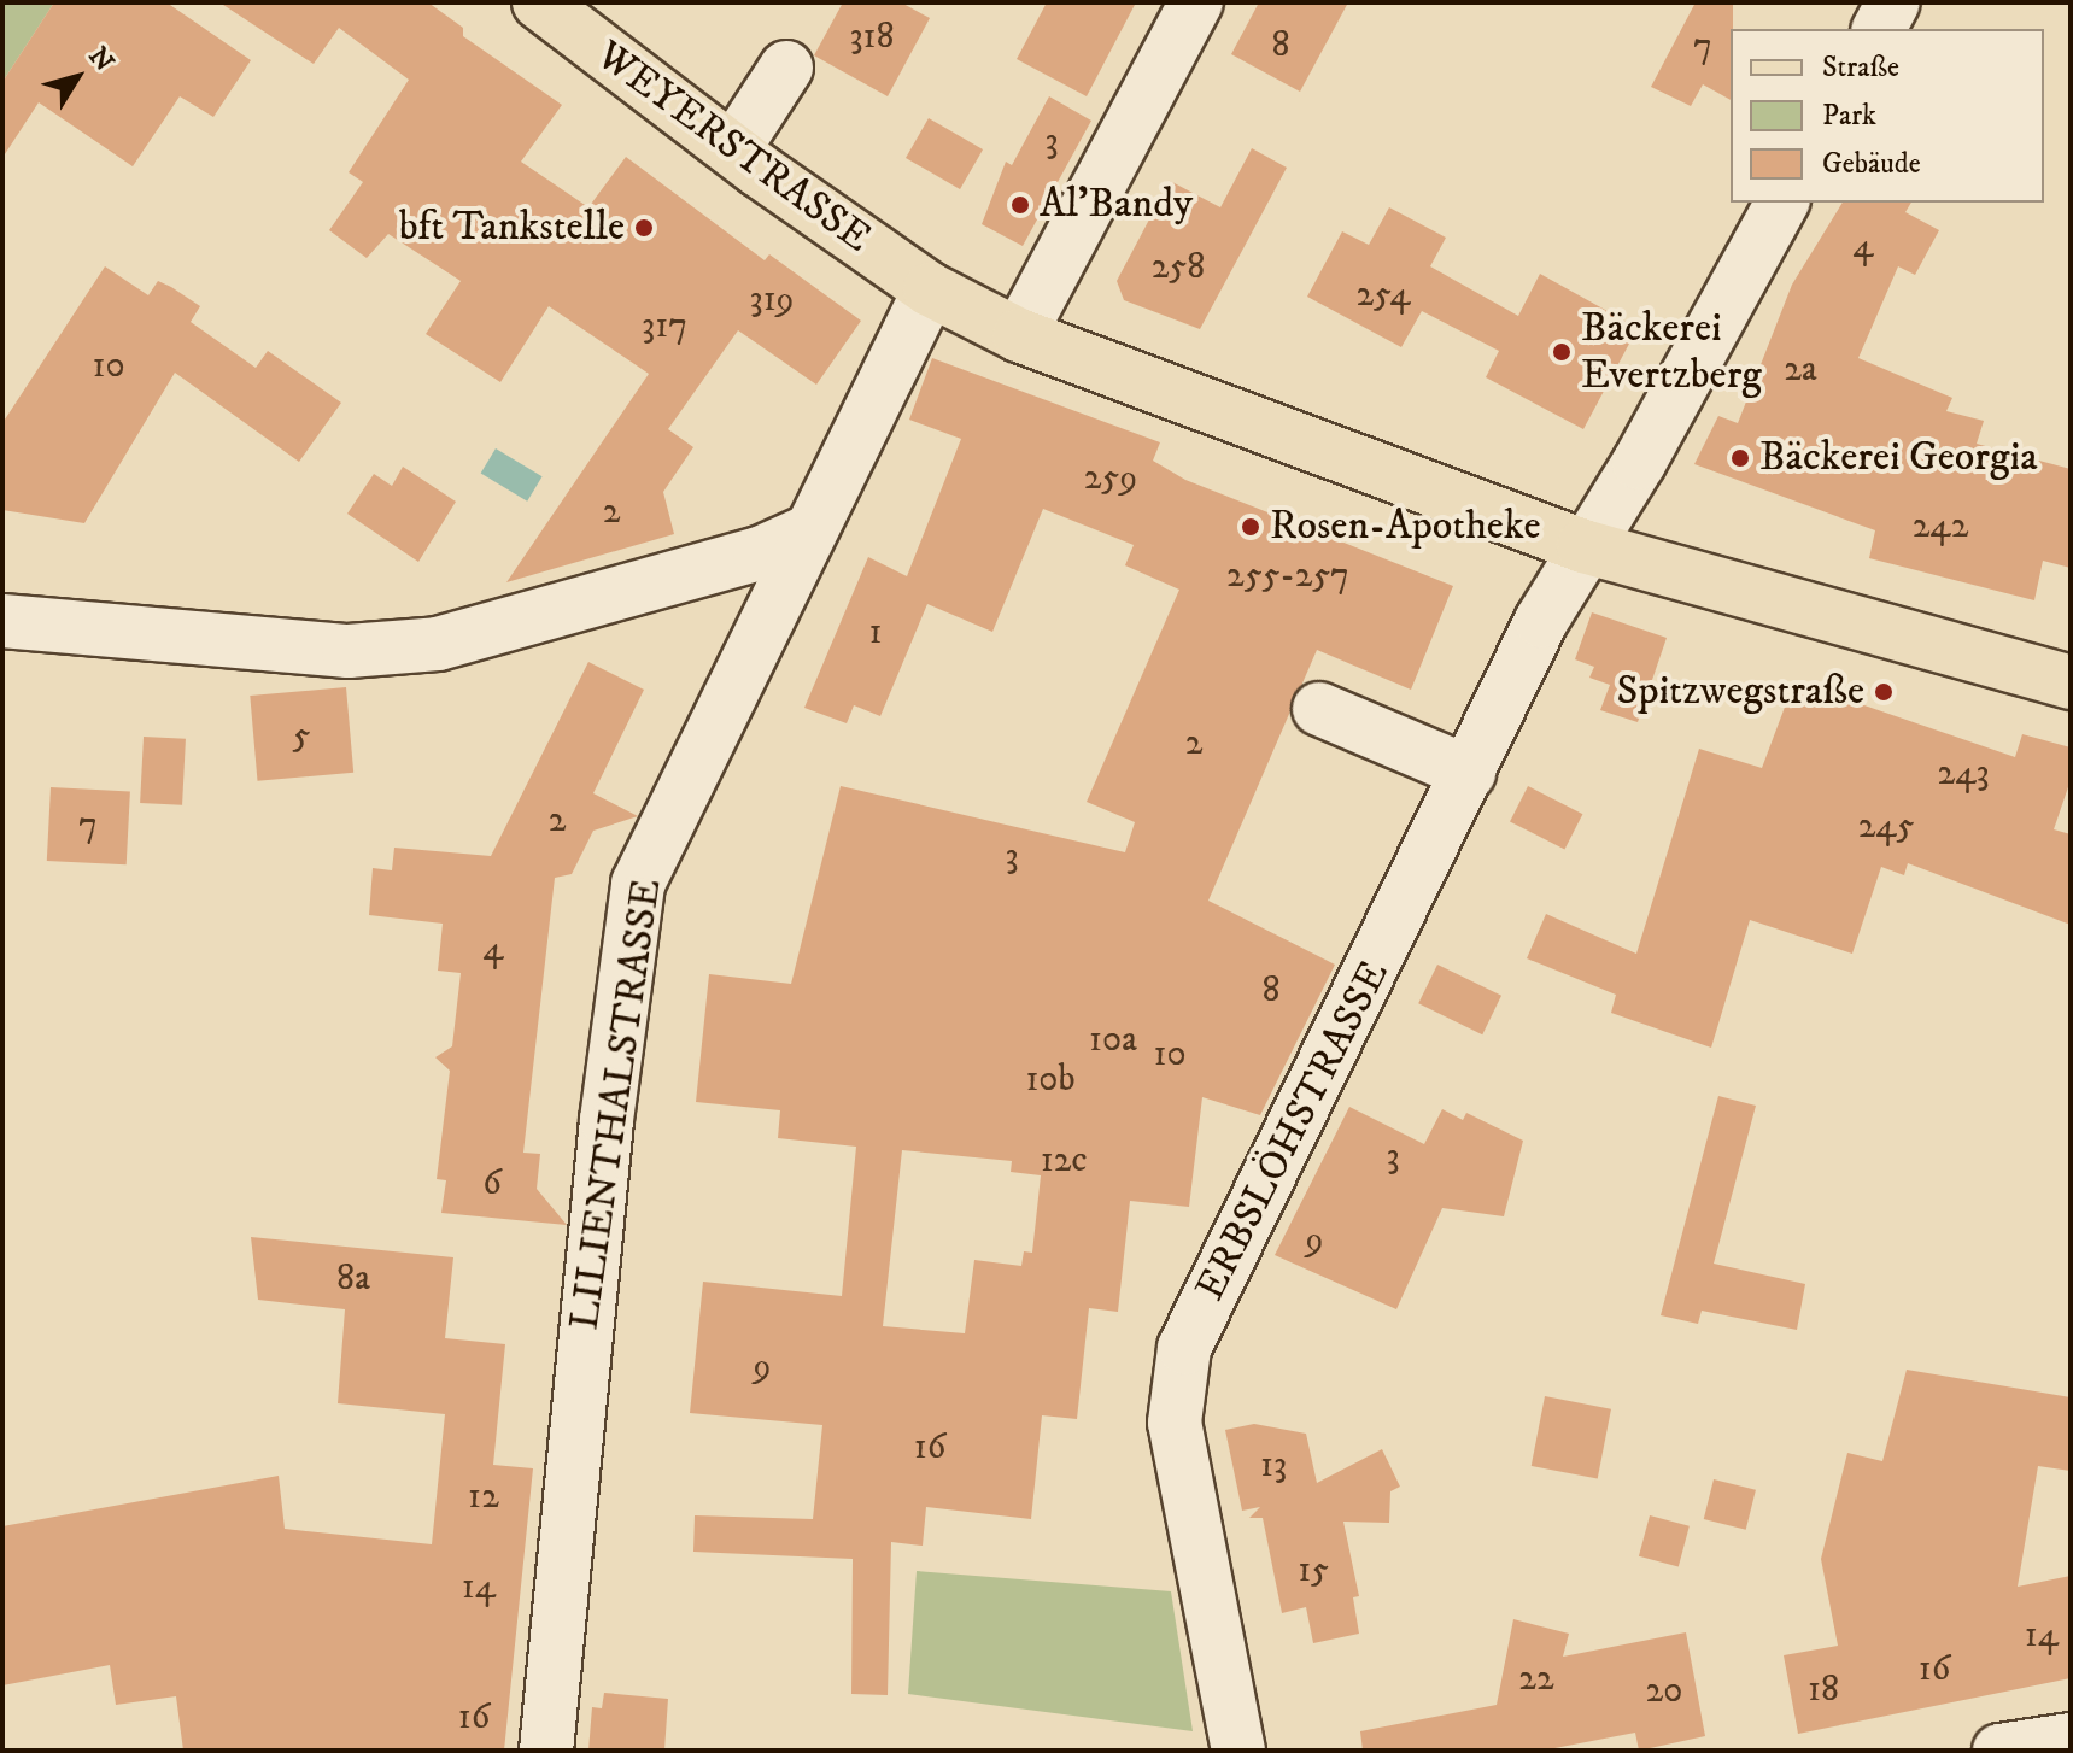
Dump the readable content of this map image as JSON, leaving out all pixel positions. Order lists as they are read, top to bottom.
{
  "streets": {
    "main road": ["WEYERSTRASSE"],
    "street": ["LILIENTHALSTRASSE", "ERBSLÖHSTRASSE"]
  },
  "crossings": [
    ["WEYERSTRASSE", "LILIENTHALSTRASSE"],
    ["WEYERSTRASSE", "ERBSLÖHSTRASSE"]
  ],
  "places": [
    "Al'Bandy",
    "bft Tankstelle",
    "Bäckerei Evertzberg",
    "Bäckerei Georgia",
    "Rosen-Apotheke",
    "Spitzwegstraße"
  ],
  "house_numbers": [
    "318",
    "8",
    "7",
    "3",
    "4",
    "258",
    "254",
    "319",
    "317",
    "10",
    "2a",
    "259",
    "2",
    "242",
    "255-257",
    "1",
    "5",
    "2",
    "243",
    "2",
    "7",
    "245",
    "3",
    "4",
    "8",
    "10a",
    "10",
    "10b",
    "3",
    "12c",
    "6",
    "9",
    "8a",
    "9",
    "16",
    "13",
    "12",
    "15",
    "14",
    "14",
    "16",
    "22",
    "18",
    "20",
    "16"
  ],
  "legend": ["Straße", "Park", "Gebäude"],
  "north": "top right"
}
